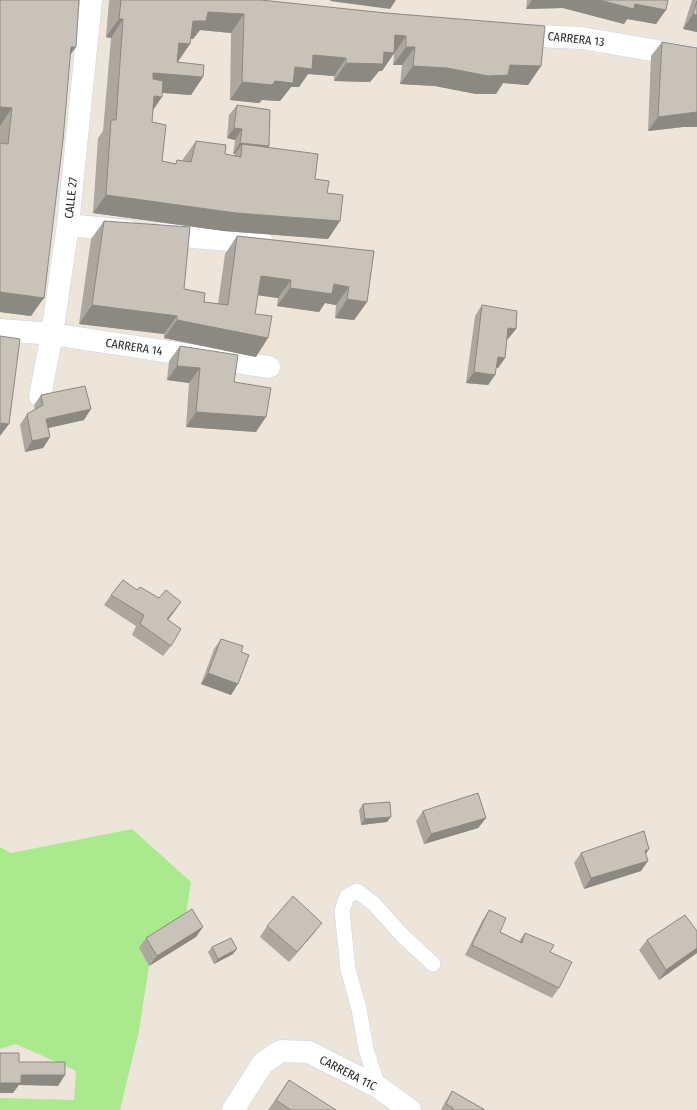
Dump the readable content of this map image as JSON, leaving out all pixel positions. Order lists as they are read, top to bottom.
{
  "streets": {
    "street": [
      "CARRERA 13",
      "CALLE 27",
      "CARRERA 14",
      "CARRERA 11C"
    ]
  },
  "crossings": [
    ["CALLE 27", "CARRERA 14"]
  ]
}
